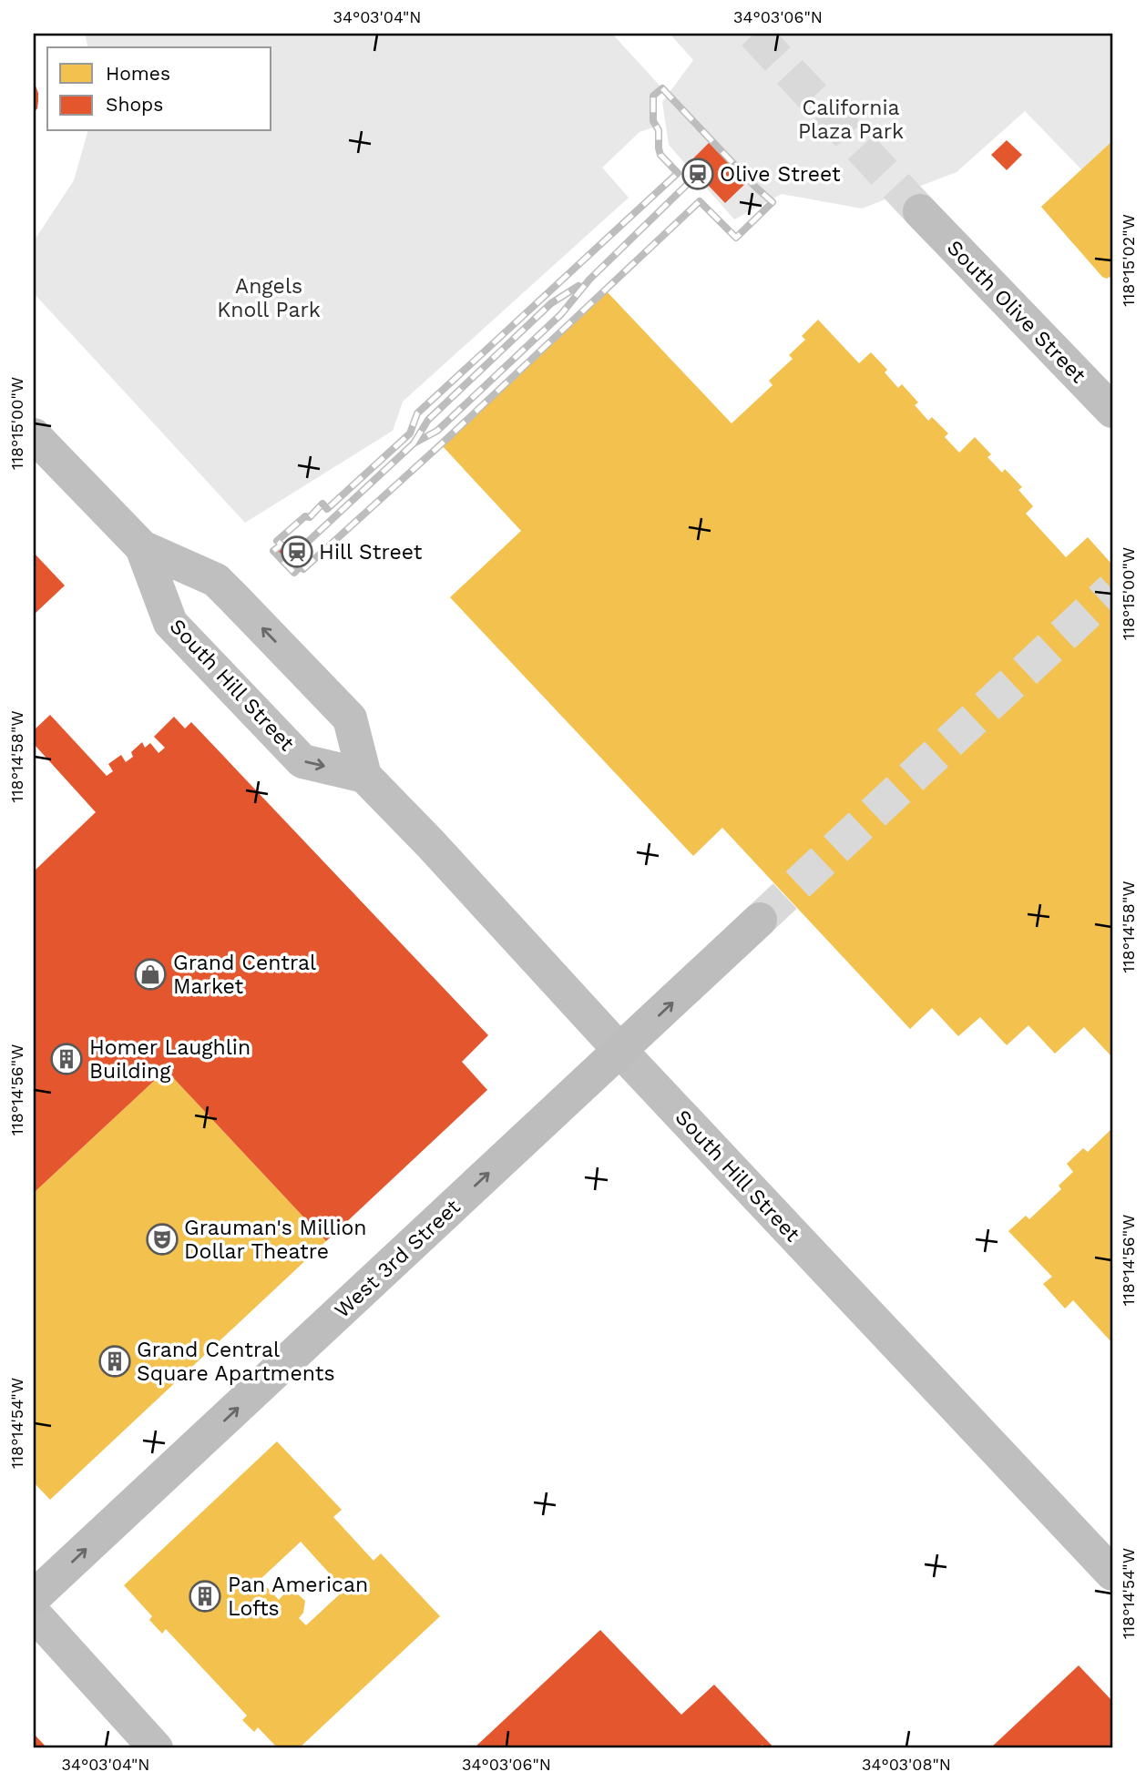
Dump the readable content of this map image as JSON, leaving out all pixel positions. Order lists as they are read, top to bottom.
{
  "streets": {
    "main road": ["South Olive Street", "South Hill Street", "West 3rd Street"]
  },
  "crossings": [
    ["South Hill Street", "West 3rd Street"]
  ],
  "one_way": ["West 3rd Street"],
  "parks": ["California Plaza Park", "Angels Knoll Park"],
  "places": {
    "station": ["Olive Street", "Hill Street"],
    "shop": ["Grand Central Market"],
    "building": ["Homer Laughlin Building", "Grand Central Square Apartments", "Pan American Lofts"],
    "theatre": ["Grauman's Million Dollar Theatre"]
  },
  "legend": ["Homes", "Shops"],
  "coordinates": [
    "34°03'04\"N",
    "34°03'06\"N",
    "118°15'02\"W",
    "118°15'00\"W",
    "118°14'58\"W",
    "118°14'56\"W",
    "118°14'54\"W",
    "34°03'08\"N"
  ]
}
